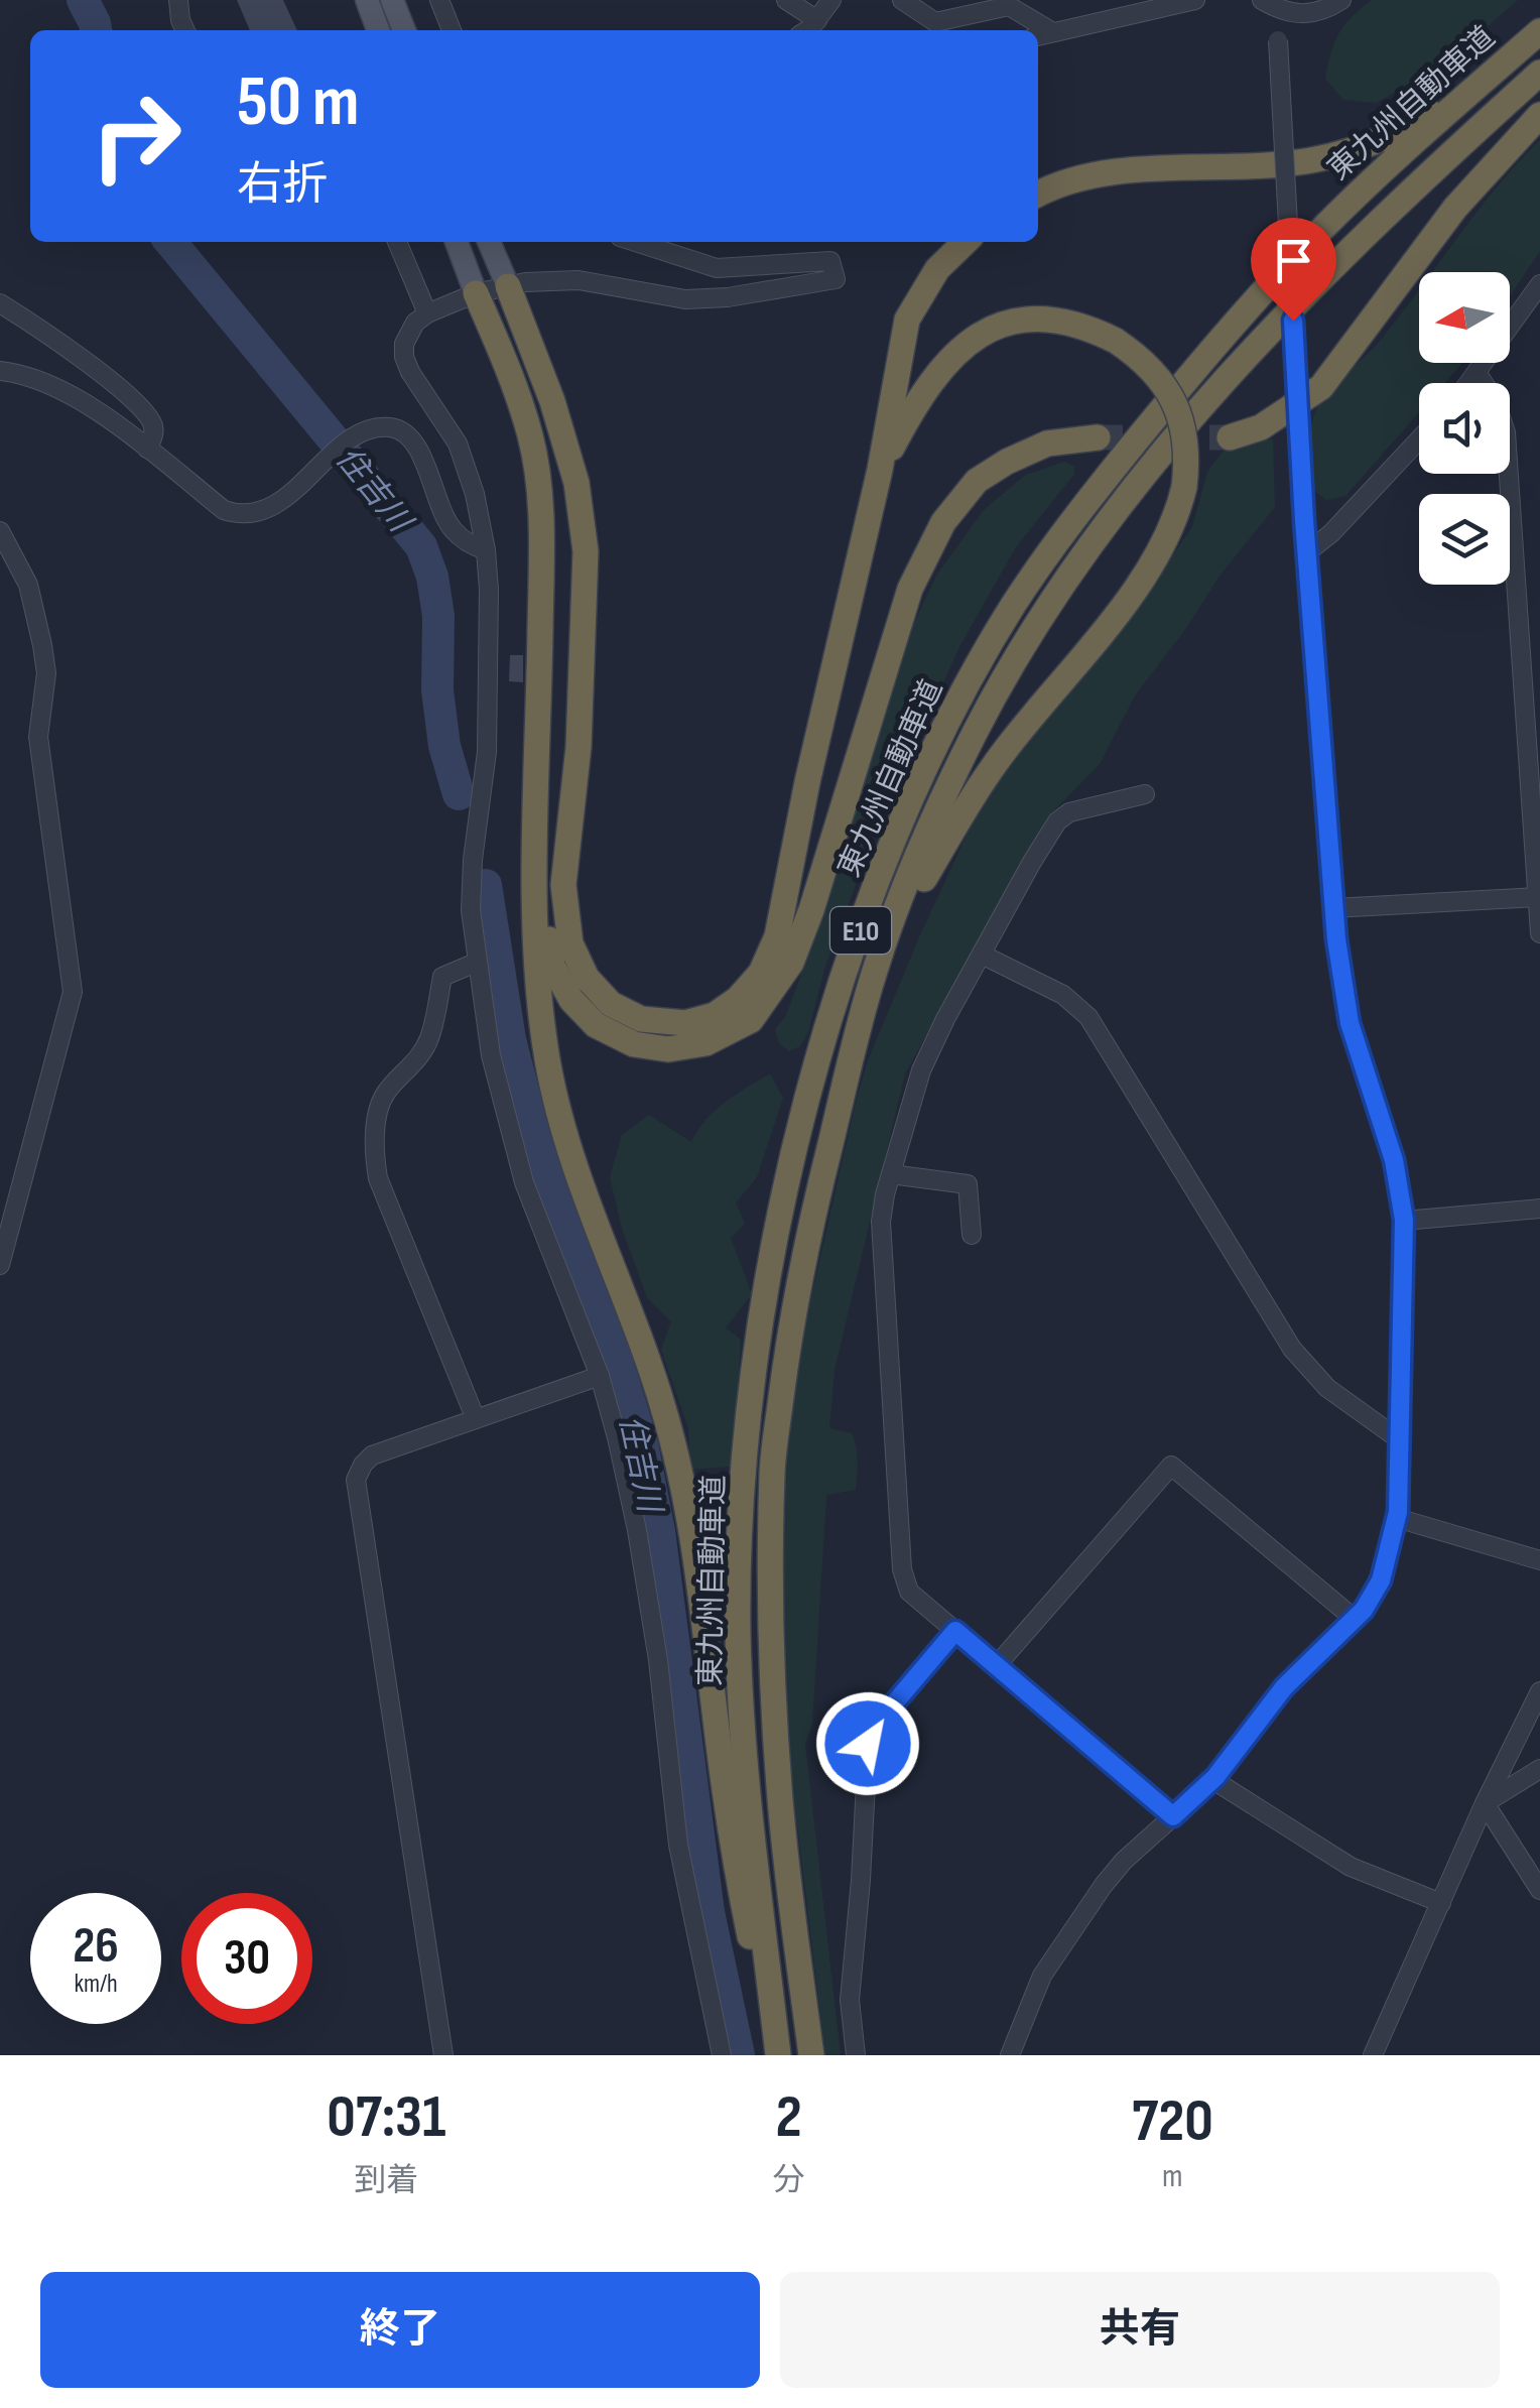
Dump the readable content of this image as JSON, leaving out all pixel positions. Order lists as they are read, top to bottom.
{
  "streets": {
    "highway": ["東九州自動車道", "E10"]
  },
  "water": ["住吉川"],
  "north": "left",
  "page": {
    "turn": ["50 m", "右折"],
    "speed": "26 km/h",
    "limit": "30",
    "eta": [
      "07:31",
      "到着",
      "2",
      "分",
      "720",
      "m"
    ],
    "buttons": ["終了", "共有"]
  }
}
